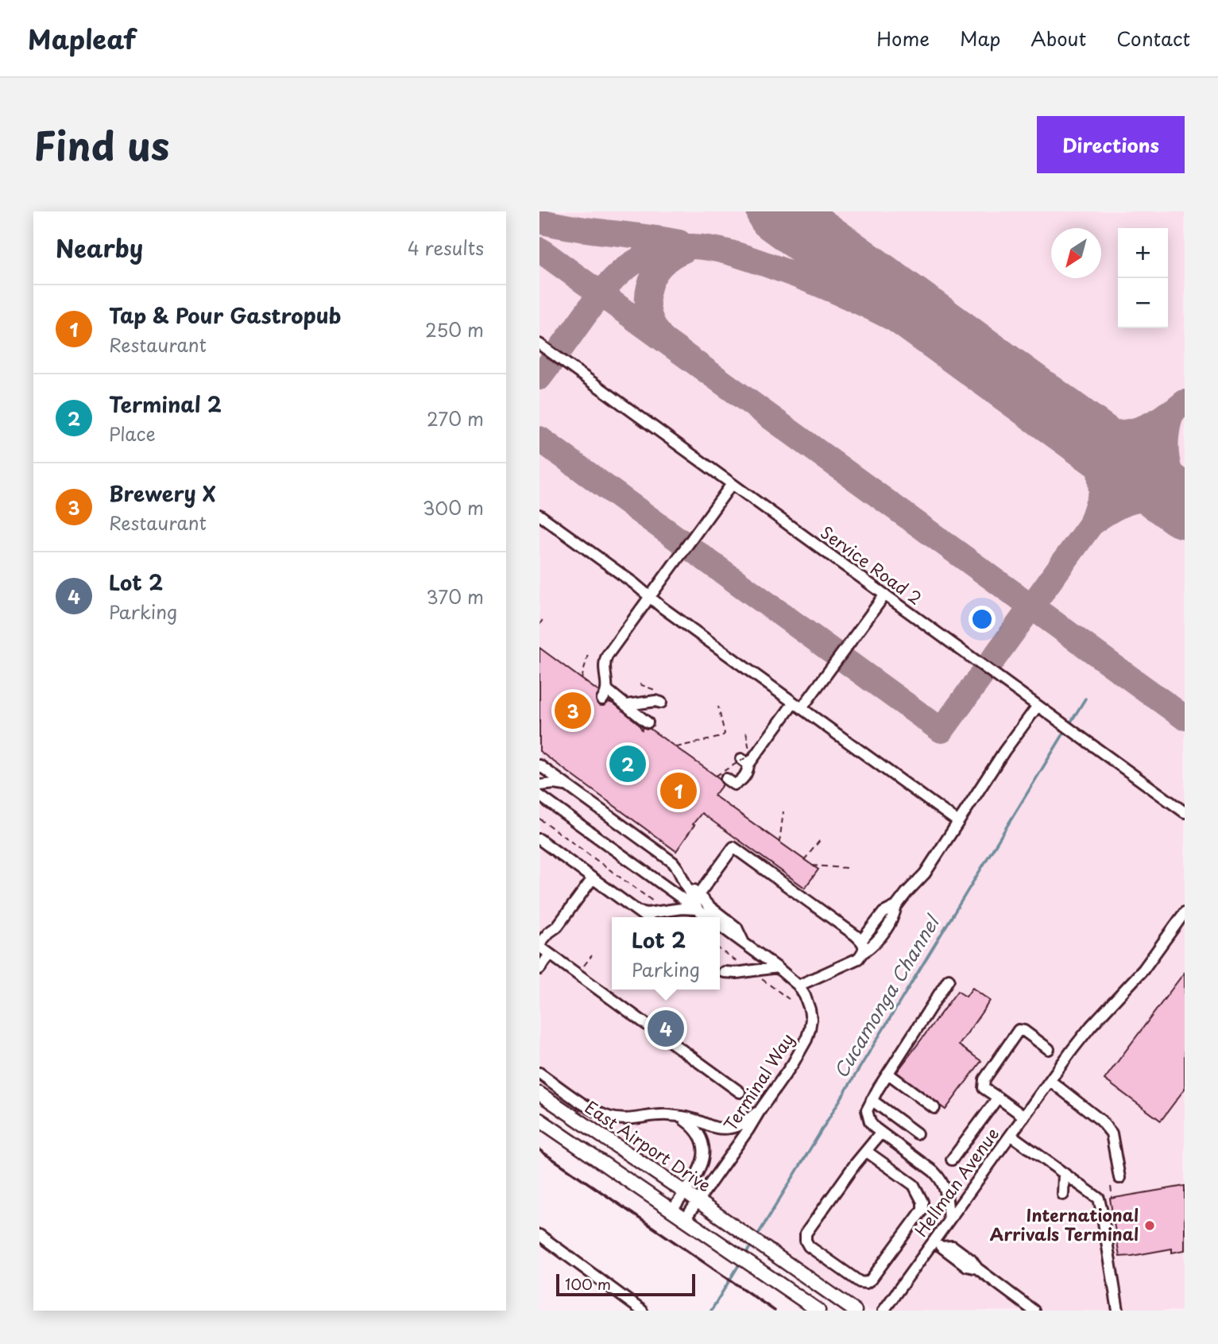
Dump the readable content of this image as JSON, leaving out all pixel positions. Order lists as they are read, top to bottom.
{
  "streets": {
    "main road": ["East Airport Drive"],
    "street": ["Service Road 2", "Terminal Way", "Hellman Avenue"]
  },
  "crossings": [
    ["Terminal Way", "East Airport Drive"]
  ],
  "water": ["Cucamonga Channel"],
  "places": ["International Arrivals Terminal"],
  "scale_bar": "100 m",
  "north": "bottom left",
  "page": {
    "header": "Mapleaf",
    "nav": [
      "Home",
      "Map",
      "About",
      "Contact"
    ],
    "title": "Find us",
    "buttons": "Directions",
    "heading": ["Nearby", "4 results"],
    "map_buttons": ["+", "−"],
    "list": [
      {
        "mark": "1",
        "name": "Tap & Pour Gastropub",
        "note": "Restaurant",
        "value": "250 m"
      },
      {
        "mark": "2",
        "name": "Terminal 2",
        "note": "Place",
        "value": "270 m"
      },
      {
        "mark": "3",
        "name": "Brewery X",
        "note": "Restaurant",
        "value": "300 m"
      },
      {
        "mark": "4",
        "name": "Lot 2",
        "note": "Parking",
        "value": "370 m"
      }
    ],
    "pins": [
      "3",
      "2",
      "1",
      "4"
    ],
    "popup": ["Lot 2", "Parking"],
    "scale": "100 m"
  }
}
